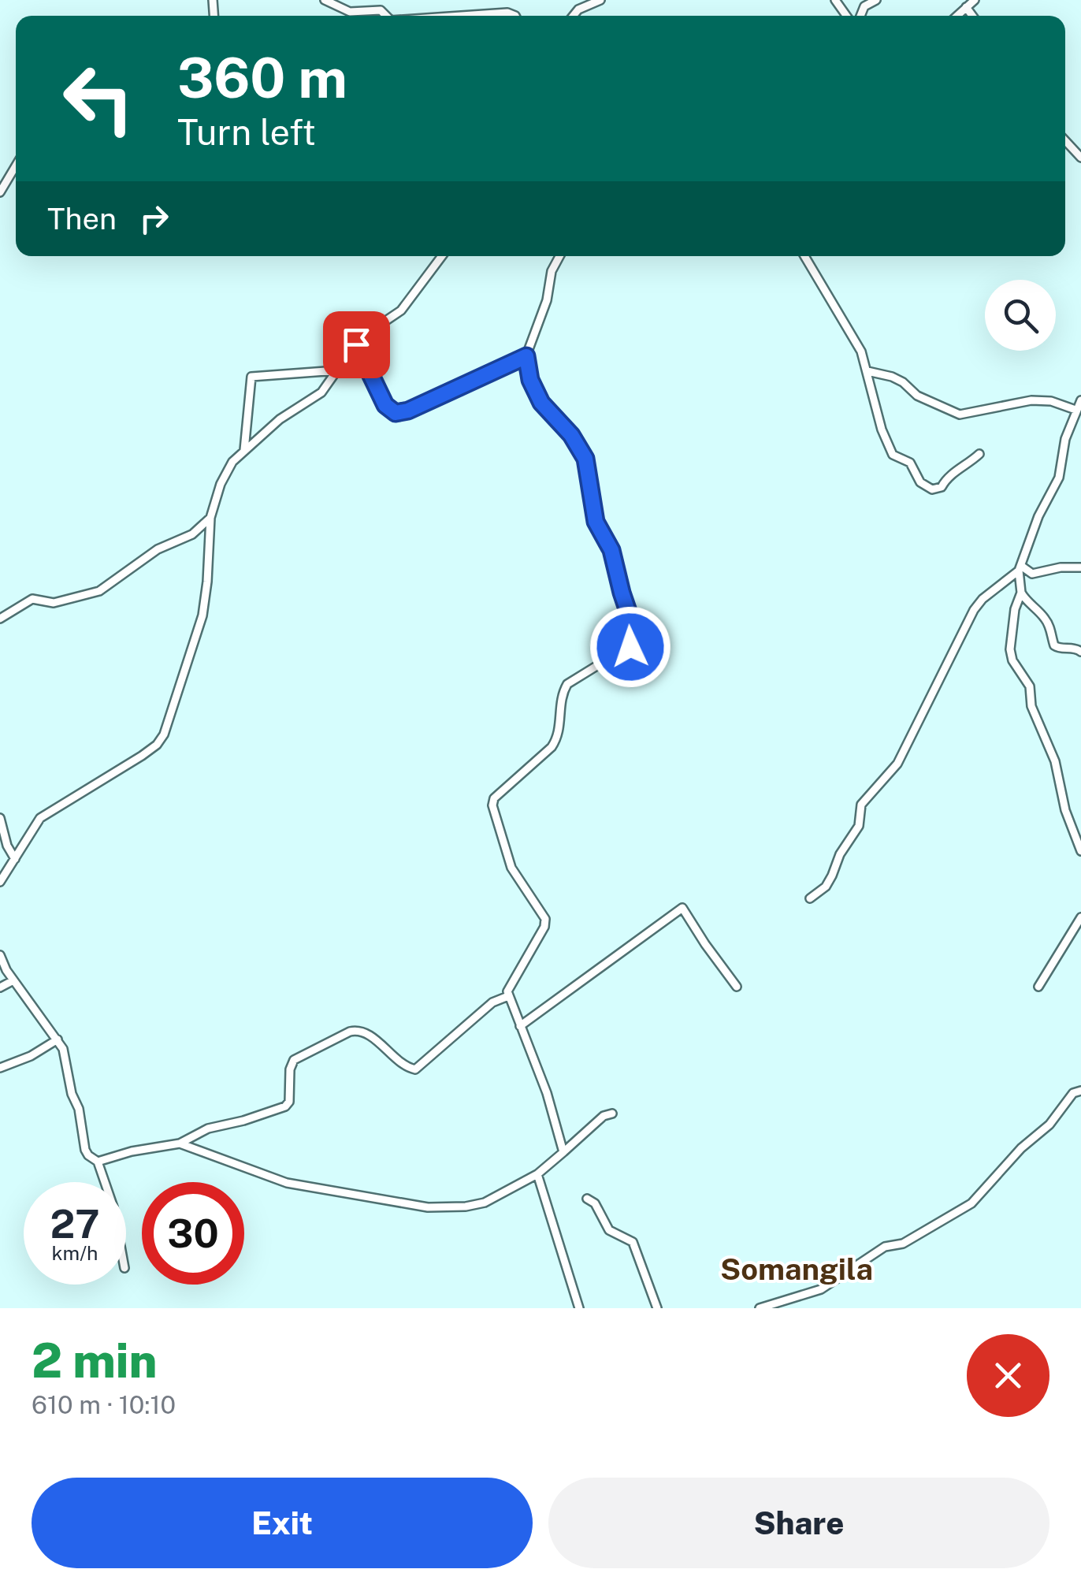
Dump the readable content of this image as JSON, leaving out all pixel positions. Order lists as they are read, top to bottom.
{
  "districts": ["Somangila"],
  "page": {
    "turn": ["360 m", "Turn left"],
    "then": "Then",
    "speed": "27 km/h",
    "limit": "30",
    "heading": ["2 min", "610 m · 10:10"],
    "buttons": ["Exit", "Share"]
  }
}
